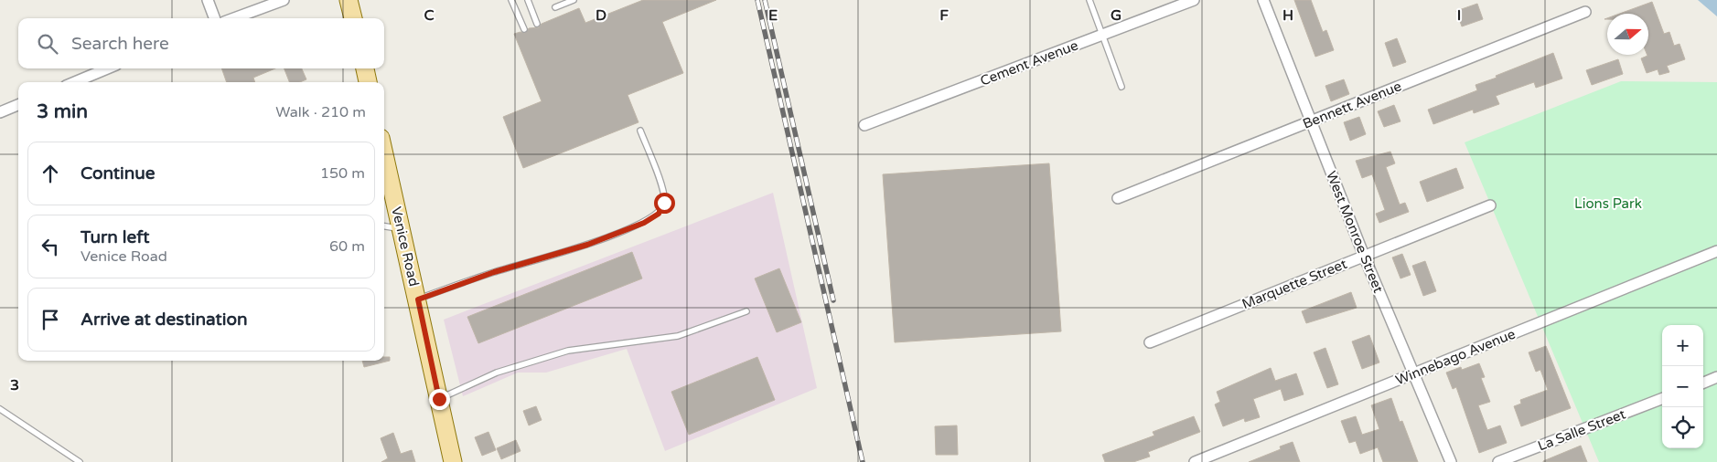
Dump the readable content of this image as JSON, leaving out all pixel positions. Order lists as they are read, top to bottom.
{
  "streets": {
    "main road": ["Venice Road"],
    "street": [
      "Cement Avenue",
      "Bennett Avenue",
      "West Monroe Street",
      "Marquette Street",
      "Winnebago Avenue",
      "La Salle Street"
    ]
  },
  "crossings": [
    ["Bennett Avenue", "West Monroe Street"],
    ["West Monroe Street", "Marquette Street"],
    ["West Monroe Street", "Winnebago Avenue"]
  ],
  "parks": ["Lions Park"],
  "north": "right",
  "page": {
    "search": "Search here",
    "heading": ["3 min", "Walk · 210 m"],
    "list": [
      ["Continue", "150 m"],
      ["Turn left", "Venice Road", "60 m"],
      "Arrive at destination"
    ],
    "map_buttons": ["+", "−"]
  },
  "grid": {
    "columns": [
      "C",
      "D",
      "E",
      "F",
      "G",
      "H",
      "I"
    ],
    "rows": ["3"]
  }
}
